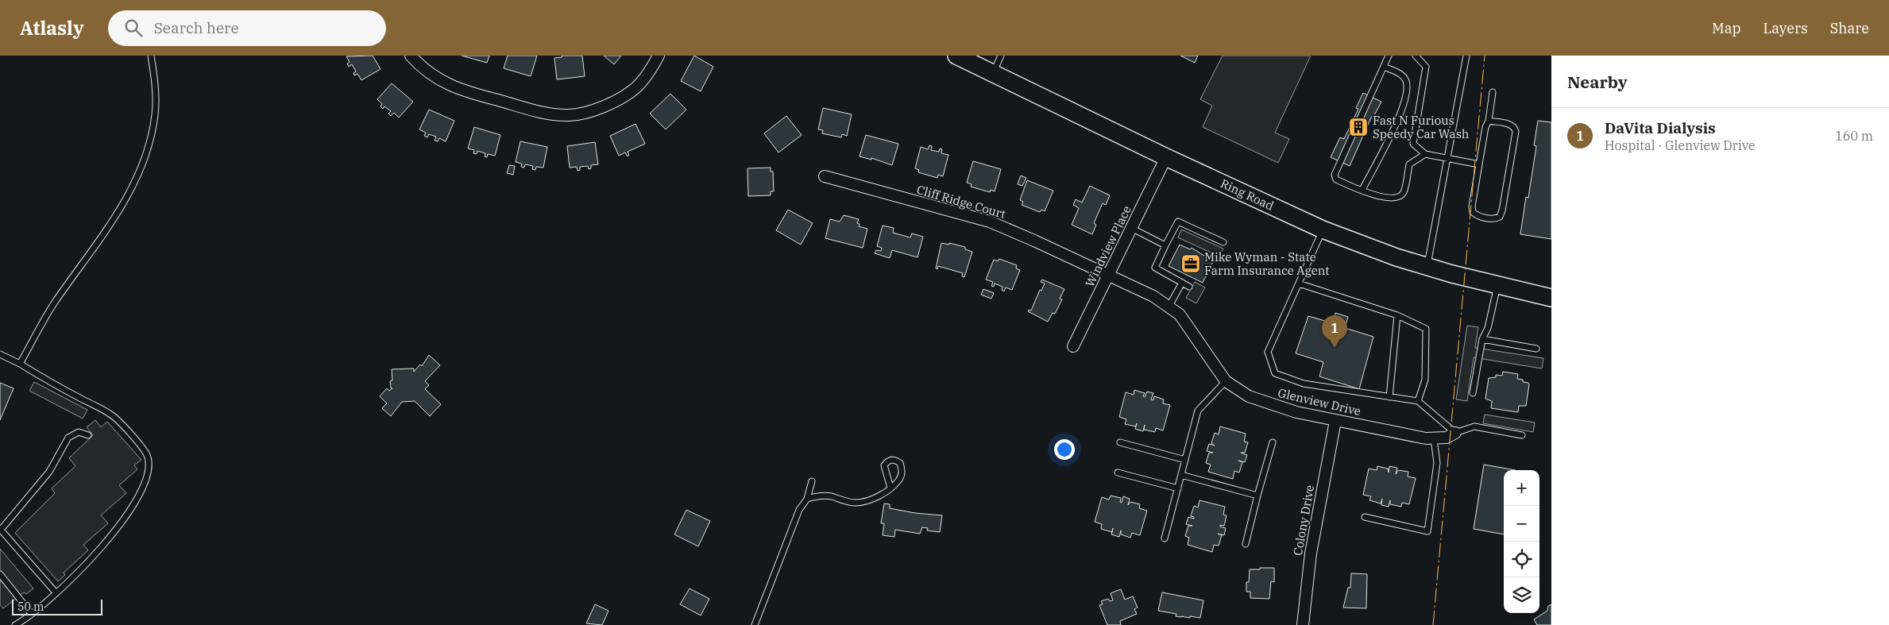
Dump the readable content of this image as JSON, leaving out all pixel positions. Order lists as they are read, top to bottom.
{
  "streets": {
    "main road": ["Ring Road"],
    "street": [
      "Cliff Ridge Court",
      "Windview Place",
      "Glenview Drive",
      "Colony Drive"
    ]
  },
  "crossings": [
    ["Ring Road", "Windview Place"],
    ["Cliff Ridge Court", "Windview Place"],
    ["Cliff Ridge Court", "Glenview Drive"],
    ["Windview Place", "Glenview Drive"],
    ["Glenview Drive", "Colony Drive"]
  ],
  "places": {
    "building": ["Fast N Furious Speedy Car Wash"],
    "office": ["Mike Wyman - State Farm Insurance Agent"]
  },
  "scale_bar": "50 m",
  "page": {
    "header": "Atlasly",
    "search": "Search here",
    "nav": ["Map", "Layers", "Share"],
    "heading": "Nearby",
    "list": [
      {
        "mark": "1",
        "name": "DaVita Dialysis",
        "note": "Hospital · Glenview Drive",
        "value": "160 m"
      }
    ],
    "pins": "1",
    "map_buttons": ["+", "−"],
    "scale": "50 m"
  }
}
